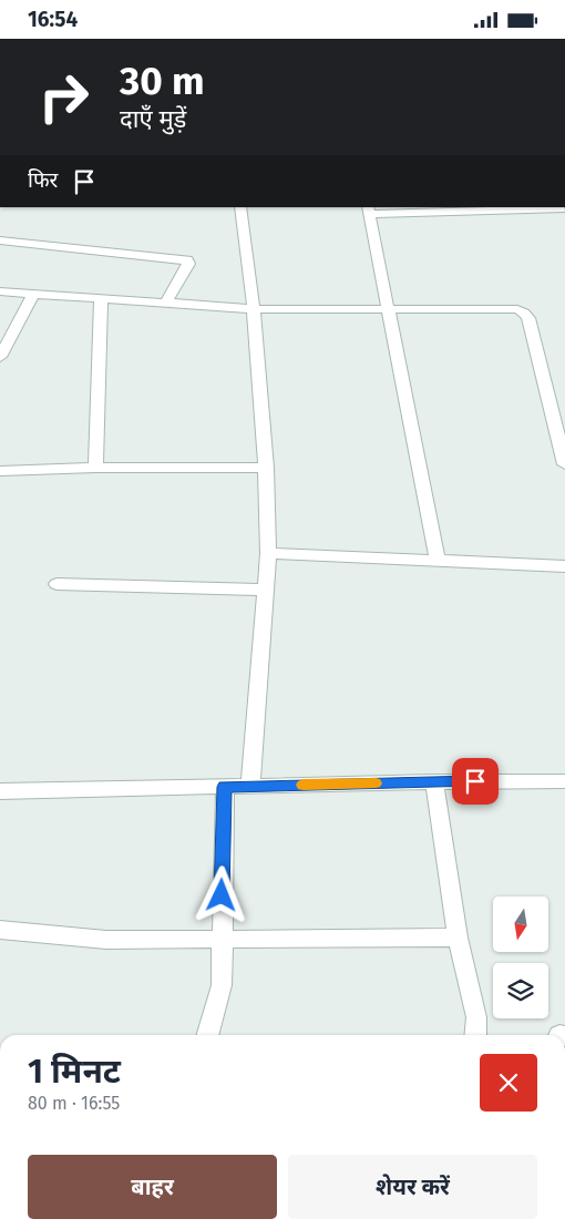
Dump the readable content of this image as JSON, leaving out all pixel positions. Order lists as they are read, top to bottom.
{
  "north": "bottom",
  "page": {
    "status": "16:54",
    "turn": ["30 m", "दाएँ मुड़ें"],
    "then": "फिर",
    "heading": ["1 मिनट", "80 m · 16:55"],
    "buttons": ["बाहर", "शेयर करें"]
  }
}
